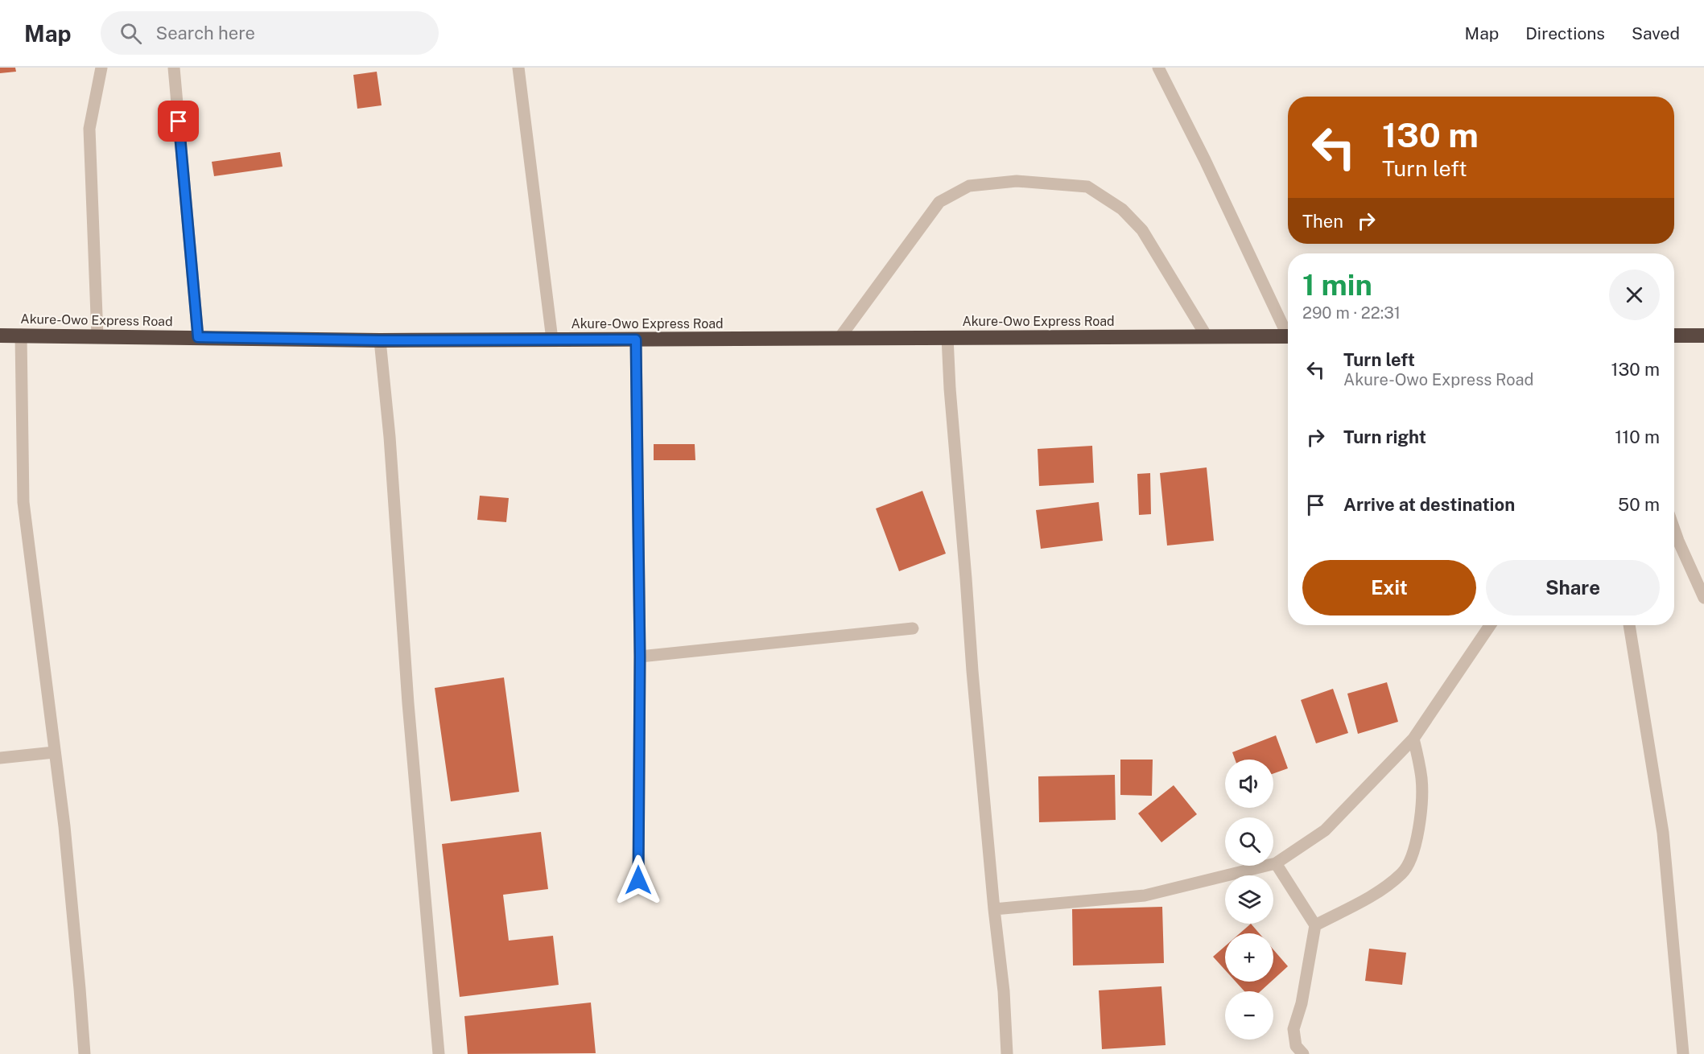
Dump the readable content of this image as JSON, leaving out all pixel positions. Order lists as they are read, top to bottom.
{
  "streets": {
    "highway": ["Akure-Owo Express Road"]
  },
  "page": {
    "header": "Map",
    "search": "Search here",
    "nav": ["Map", "Directions", "Saved"],
    "turn": ["130 m", "Turn left"],
    "then": "Then",
    "heading": ["1 min", "290 m · 22:31"],
    "list": [
      {
        "name": "Turn left",
        "note": "Akure-Owo Express Road",
        "value": "130 m"
      },
      {
        "name": "Turn right",
        "value": "110 m"
      },
      {
        "name": "Arrive at destination",
        "value": "50 m"
      }
    ],
    "buttons": ["Exit", "Share"],
    "map_buttons": ["+", "−"]
  }
}
